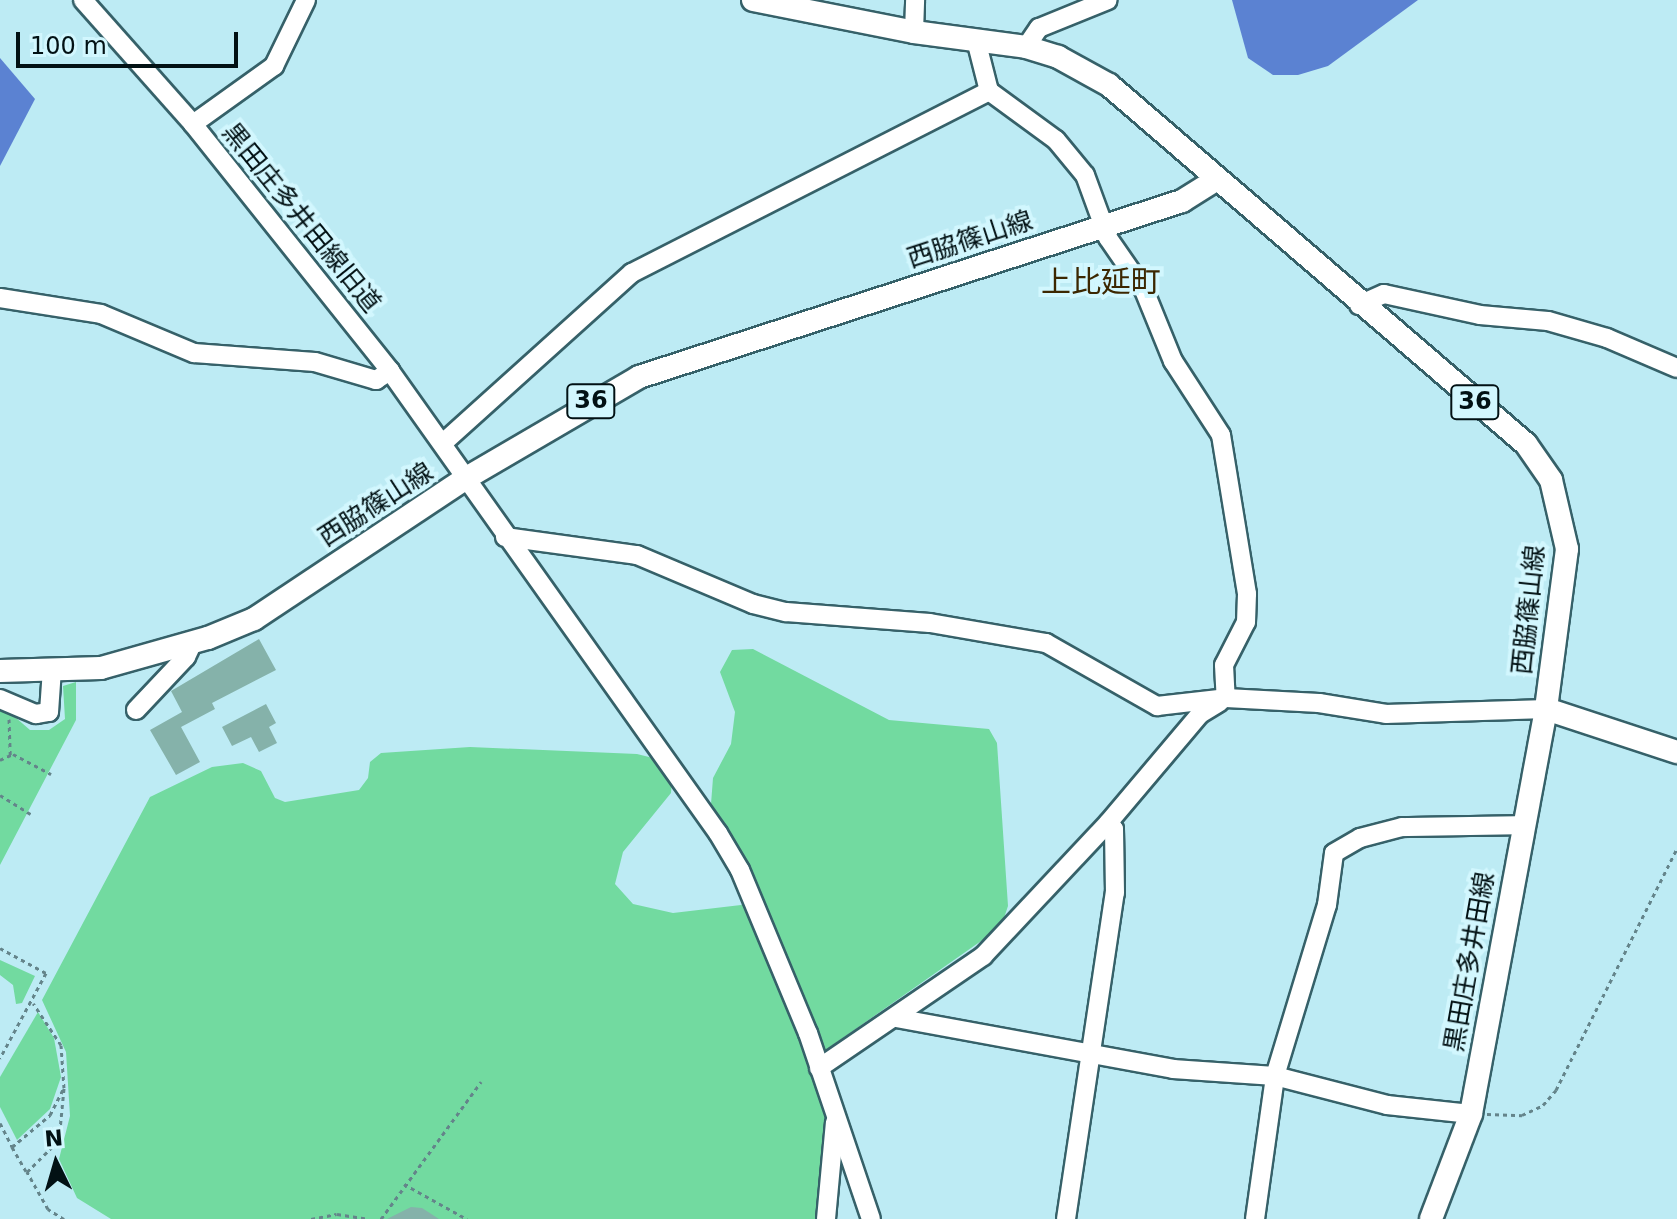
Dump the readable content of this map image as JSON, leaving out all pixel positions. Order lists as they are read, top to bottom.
{
  "streets": {
    "main road": ["西脇篠山線", "36", "黒田庄多井田線"],
    "street": ["黒田庄多井田線旧道"]
  },
  "crossings": [
    ["黒田庄多井田線旧道", "西脇篠山線"],
    ["西脇篠山線", "黒田庄多井田線"]
  ],
  "districts": ["上比延町"],
  "scale_bar": "100 m",
  "north": "top"
}
